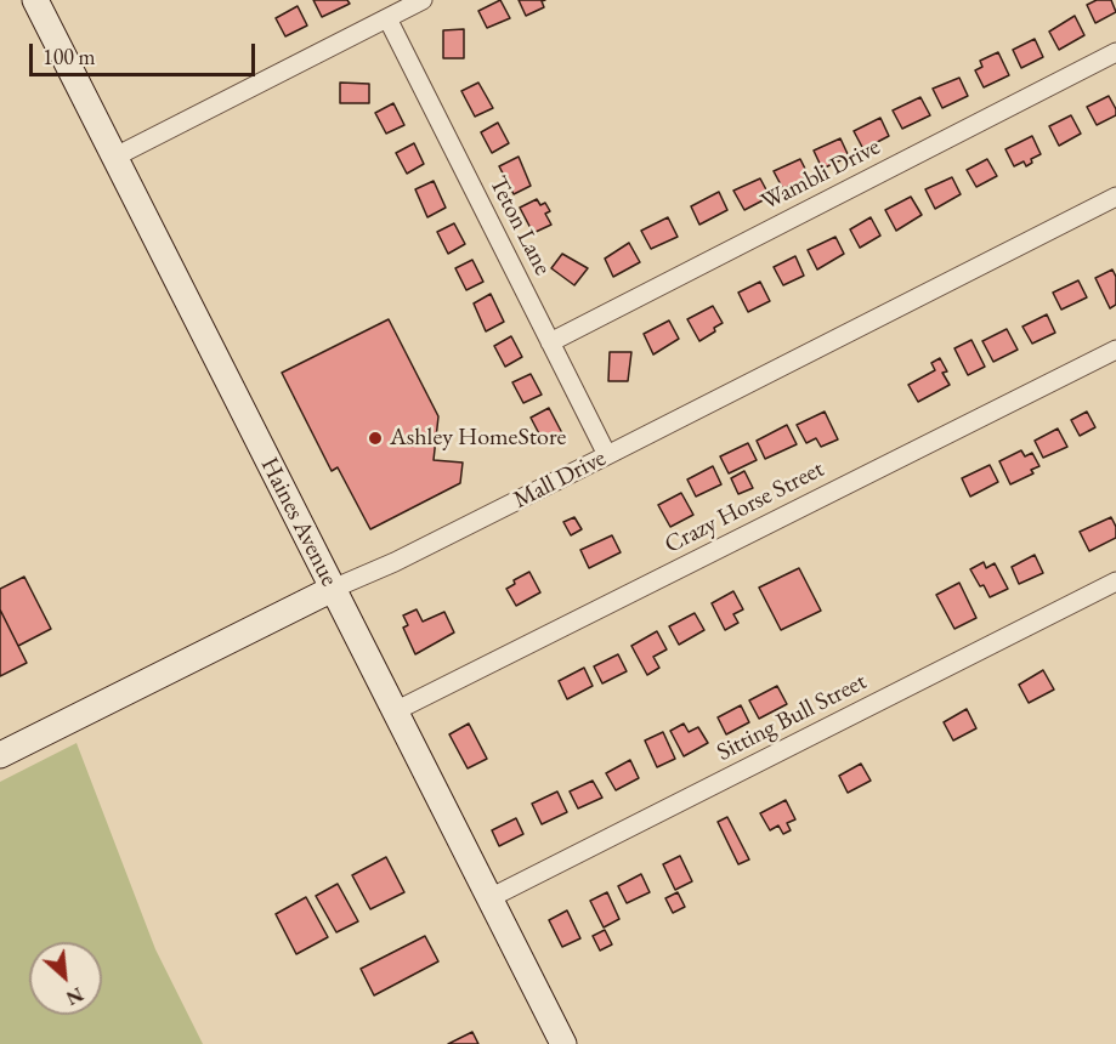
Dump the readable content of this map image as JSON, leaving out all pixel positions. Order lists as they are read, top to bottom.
{
  "streets": {
    "main road": ["Mall Drive", "Haines Avenue"],
    "street": [
      "Wambli Drive",
      "Teton Lane",
      "Crazy Horse Street",
      "Sitting Bull Street"
    ]
  },
  "crossings": [
    ["Wambli Drive", "Teton Lane"],
    ["Teton Lane", "Mall Drive"],
    ["Mall Drive", "Haines Avenue"],
    ["Crazy Horse Street", "Haines Avenue"],
    ["Haines Avenue", "Sitting Bull Street"]
  ],
  "places": ["Ashley HomeStore"],
  "scale_bar": "100 m",
  "north": "bottom right"
}
